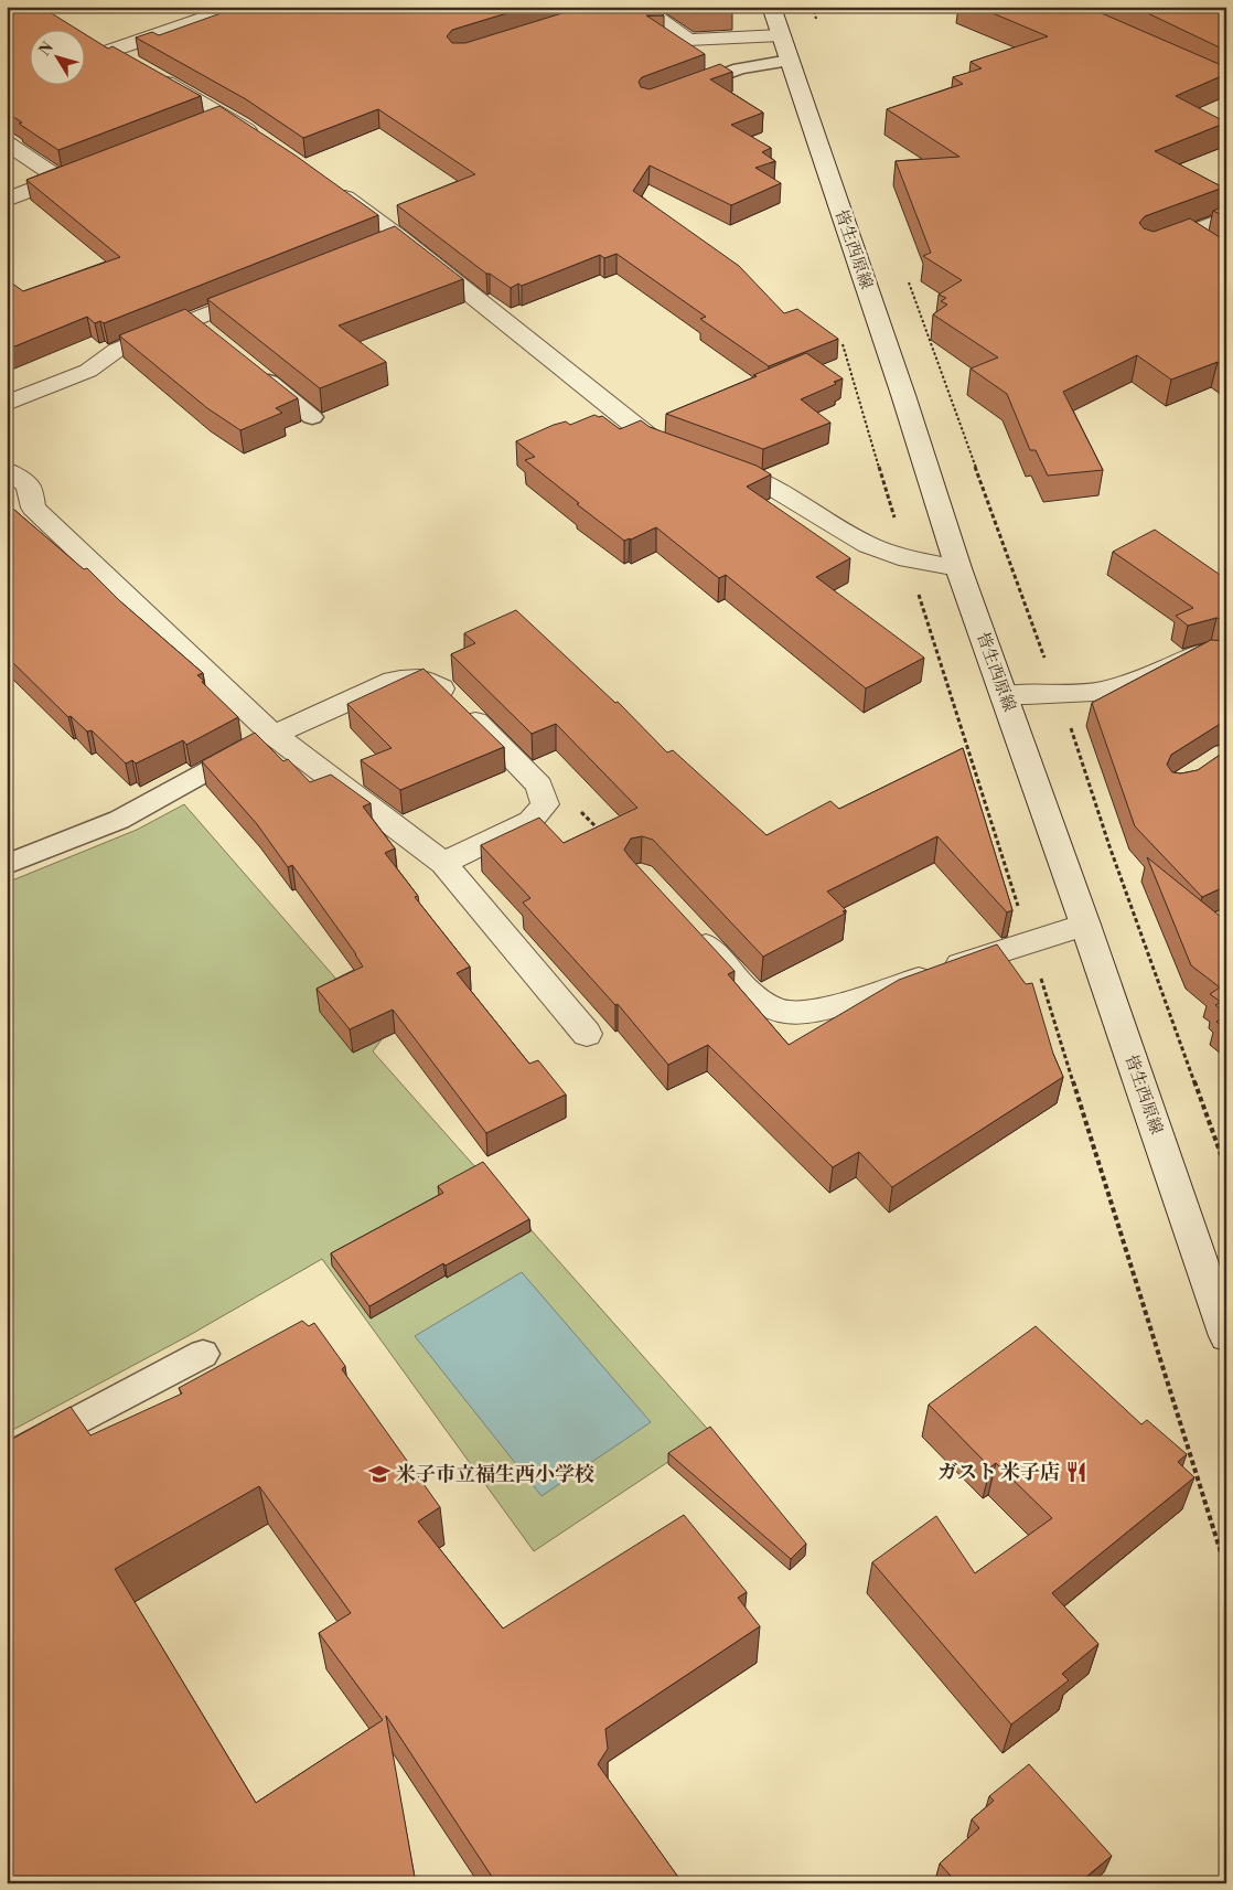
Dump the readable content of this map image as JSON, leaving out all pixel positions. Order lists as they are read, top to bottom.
{
  "streets": {
    "street": ["皆生西原線"]
  },
  "places": {
    "restaurant": ["ガスト 米子店"],
    "school or university": ["米子市立福生西小学校"]
  },
  "north": "top left"
}
